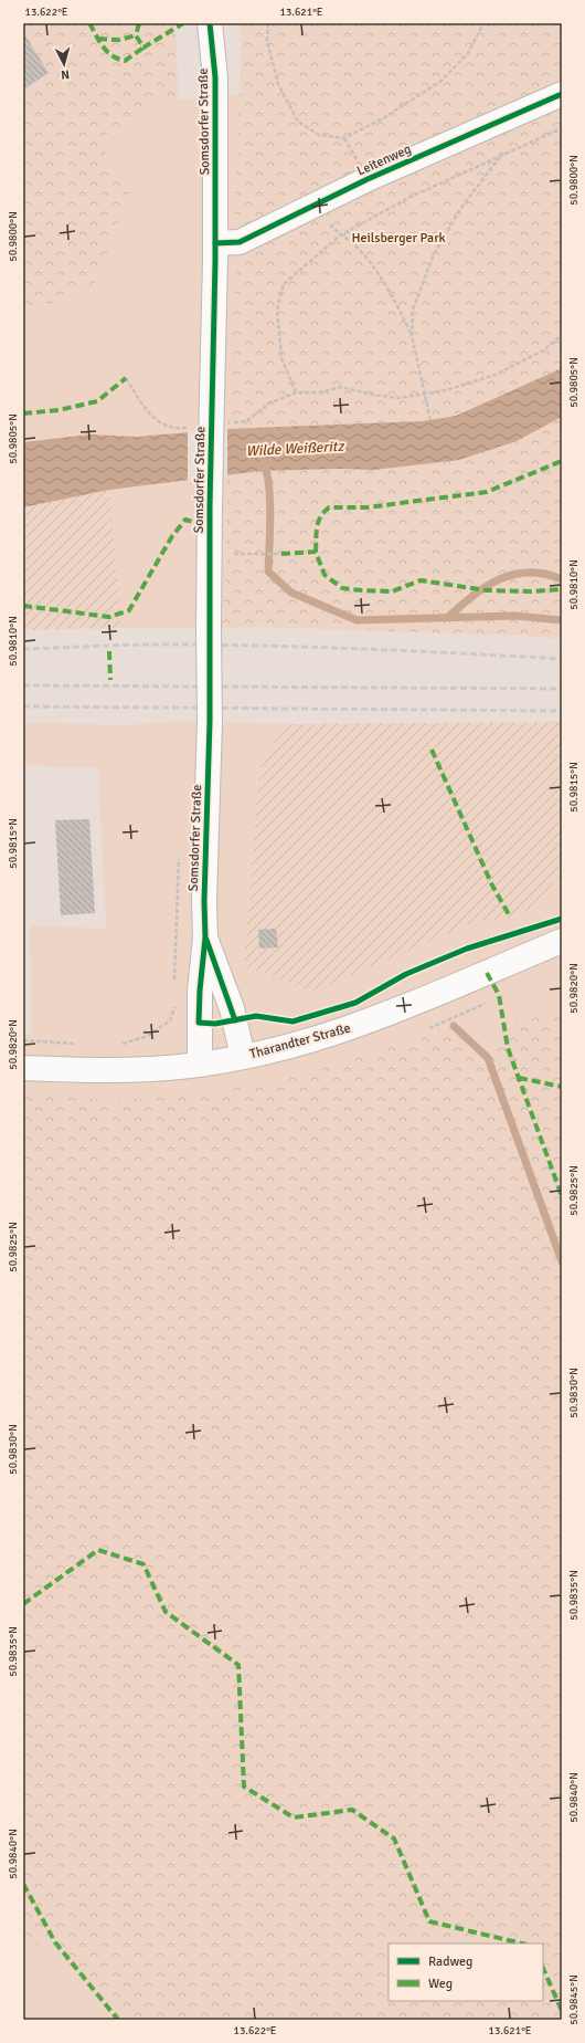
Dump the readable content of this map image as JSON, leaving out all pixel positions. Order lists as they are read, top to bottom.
{
  "streets": {
    "street": ["Somsdorfer Straße", "Leitenweg", "Tharandter Straße"]
  },
  "crossings": [
    ["Somsdorfer Straße", "Leitenweg"],
    ["Somsdorfer Straße", "Tharandter Straße"]
  ],
  "water": ["Wilde Weißeritz"],
  "parks": ["Heilsberger Park"],
  "legend": ["Radweg", "Weg"],
  "north": "bottom",
  "coordinates": [
    "13.622°E",
    "13.621°E",
    "50.9800°N",
    "50.9805°N",
    "50.9810°N",
    "50.9815°N",
    "50.9820°N",
    "50.9825°N",
    "50.9830°N",
    "50.9835°N",
    "50.9840°N",
    "50.9845°N"
  ]
}
